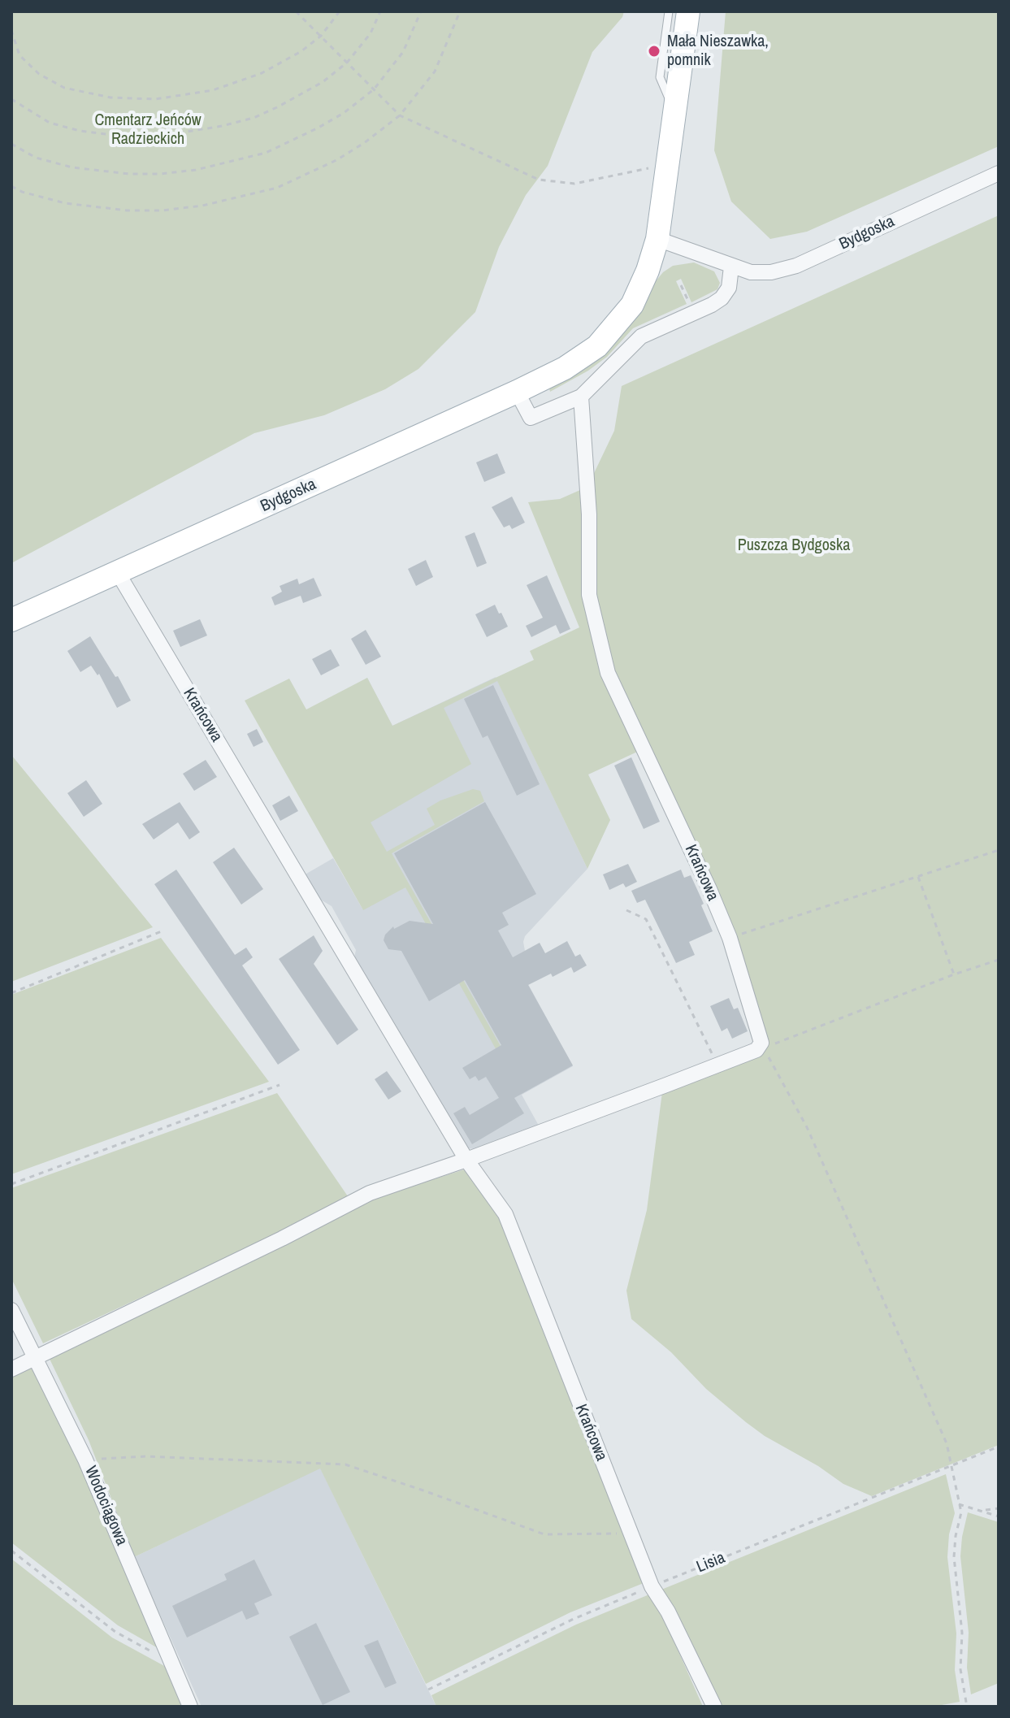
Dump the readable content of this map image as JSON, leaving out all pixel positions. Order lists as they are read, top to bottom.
{
  "streets": {
    "main road": ["Bydgoska"],
    "street": ["Krańcowa", "Wodociągowa"],
    "path": ["Lisia"]
  },
  "crossings": [
    ["Bydgoska", "Krańcowa"],
    ["Krańcowa", "Lisia"]
  ],
  "parks": ["Cmentarz Jeńców Radzieckich", "Puszcza Bydgoska"],
  "places": ["Mała Nieszawka, pomnik"]
}
